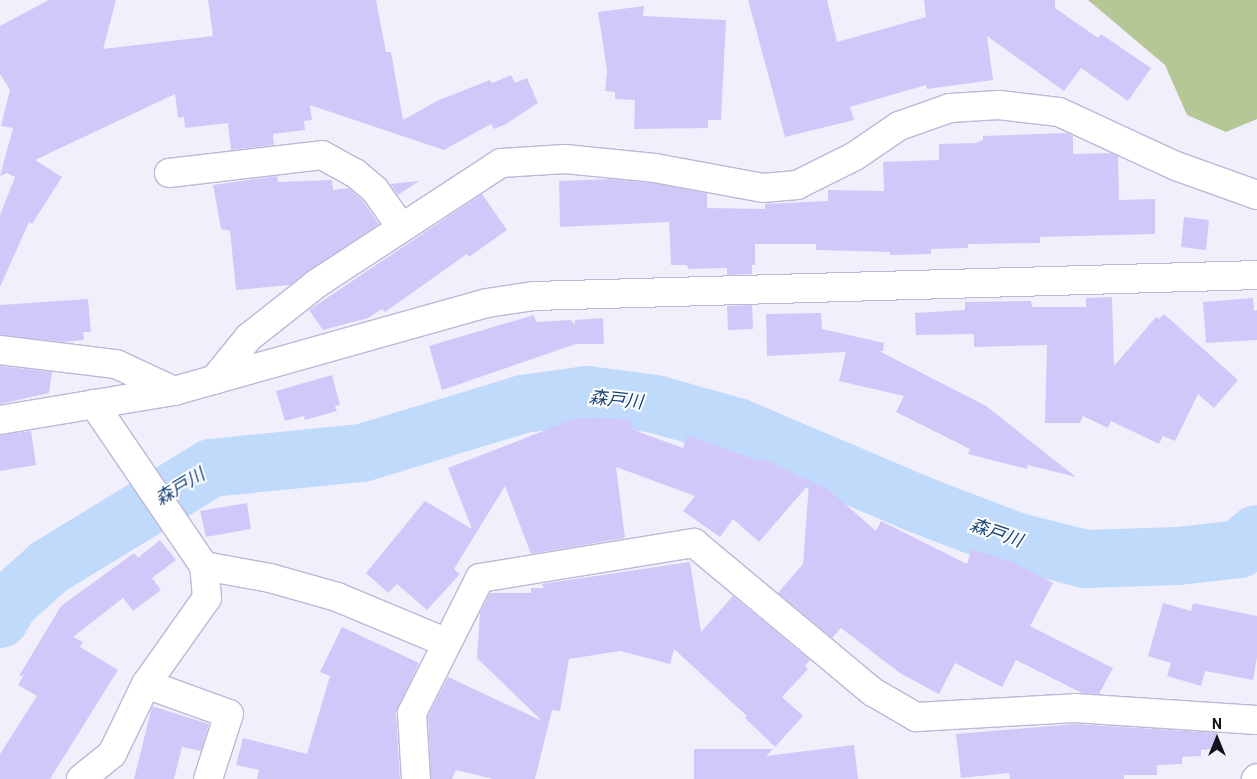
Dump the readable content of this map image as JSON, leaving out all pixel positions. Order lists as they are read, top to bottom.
{
  "water": ["森戸川"],
  "north": "top"
}
